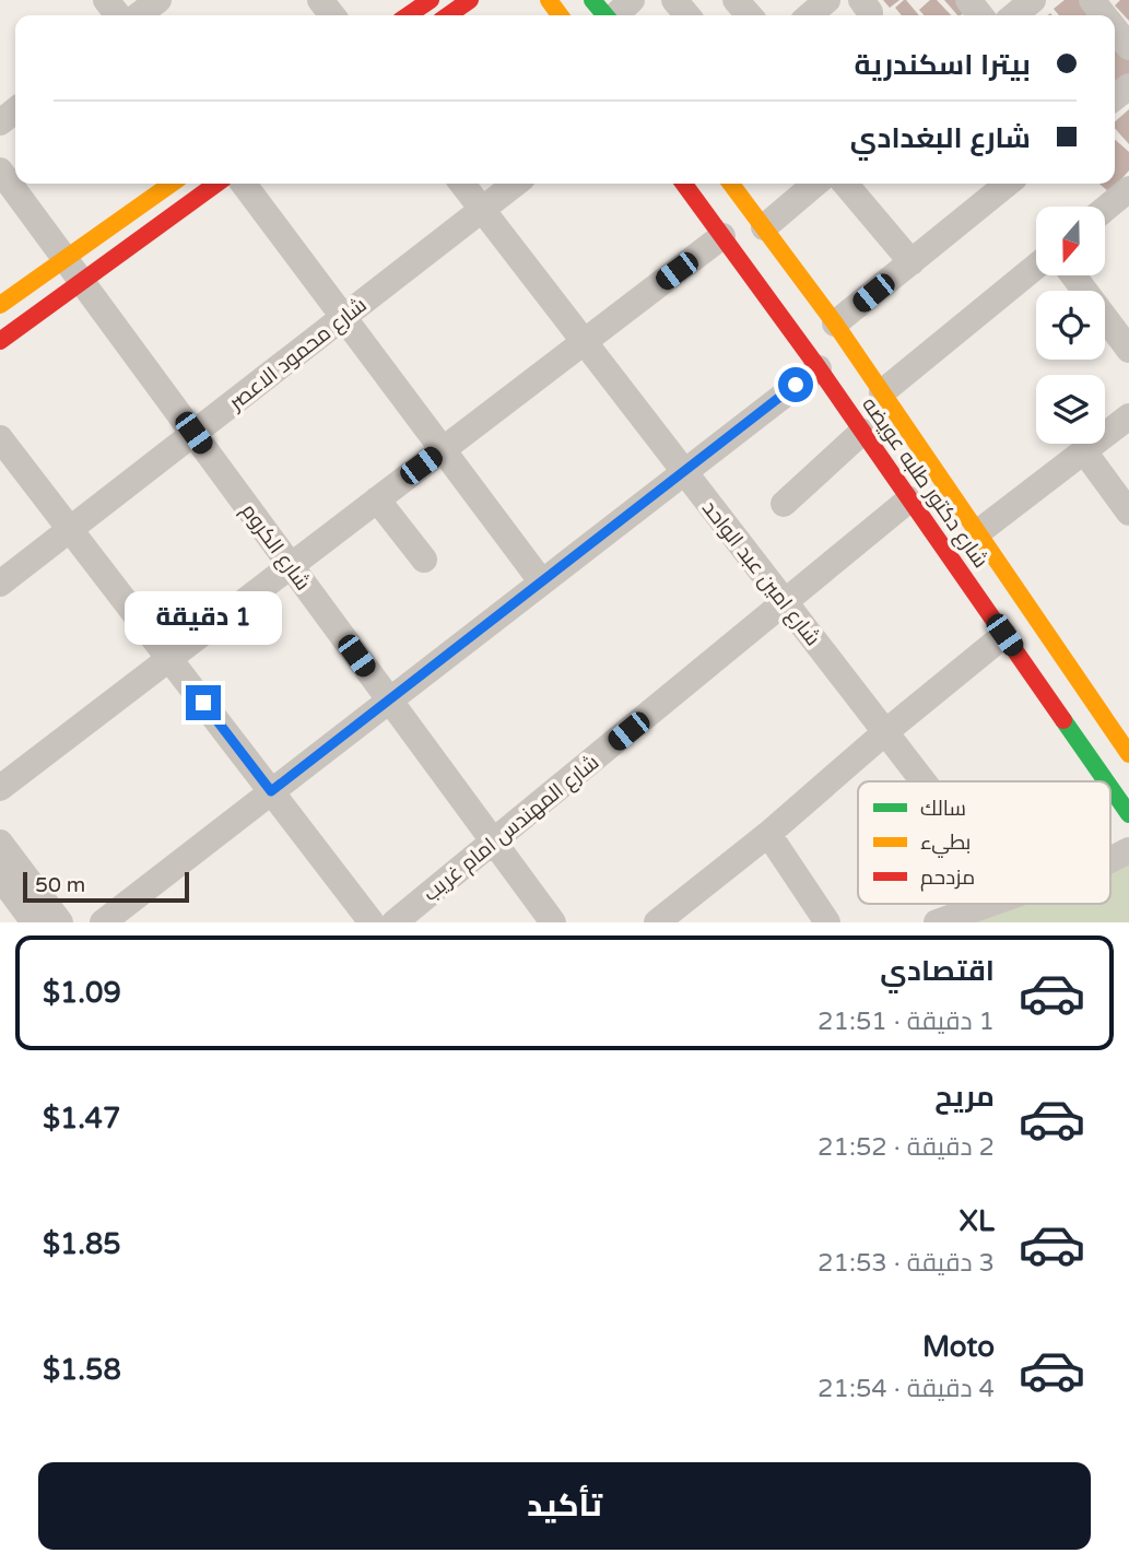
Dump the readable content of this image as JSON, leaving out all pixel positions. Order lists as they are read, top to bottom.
{
  "streets": {
    "street": [
      "شارع محمود الاعصر",
      "شارع دكتور طلبه عويضه",
      "شارع الكروم",
      "شارع امين عبد الواحد",
      "شارع المهندس امام غريب"
    ]
  },
  "crossings": [
    ["شارع محمود الاعصر", "شارع الكروم"],
    ["شارع محمود الاعصر", "شارع امين عبد الواحد"],
    ["شارع دكتور طلبه عويضه", "شارع المهندس امام غريب"],
    ["شارع الكروم", "شارع المهندس امام غريب"],
    ["شارع امين عبد الواحد", "شارع المهندس امام غريب"]
  ],
  "legend": ["سالك", "بطيء", "مزدحم"],
  "scale_bar": "50 m",
  "north": "bottom",
  "page": {
    "banner": ["بيترا اسكندرية", "شارع البغدادي"],
    "bubble": "1 دقيقة",
    "scale": "50 m",
    "list": [
      {
        "name": "اقتصادي",
        "note": "1 دقيقة · 21:51",
        "value": "$1.09"
      },
      {
        "name": "مريح",
        "note": "2 دقيقة · 21:52",
        "value": "$1.47"
      },
      {
        "name": "XL",
        "note": "3 دقيقة · 21:53",
        "value": "$1.85"
      },
      {
        "name": "Moto",
        "note": "4 دقيقة · 21:54",
        "value": "$1.58"
      }
    ],
    "buttons": "تأكيد"
  }
}
